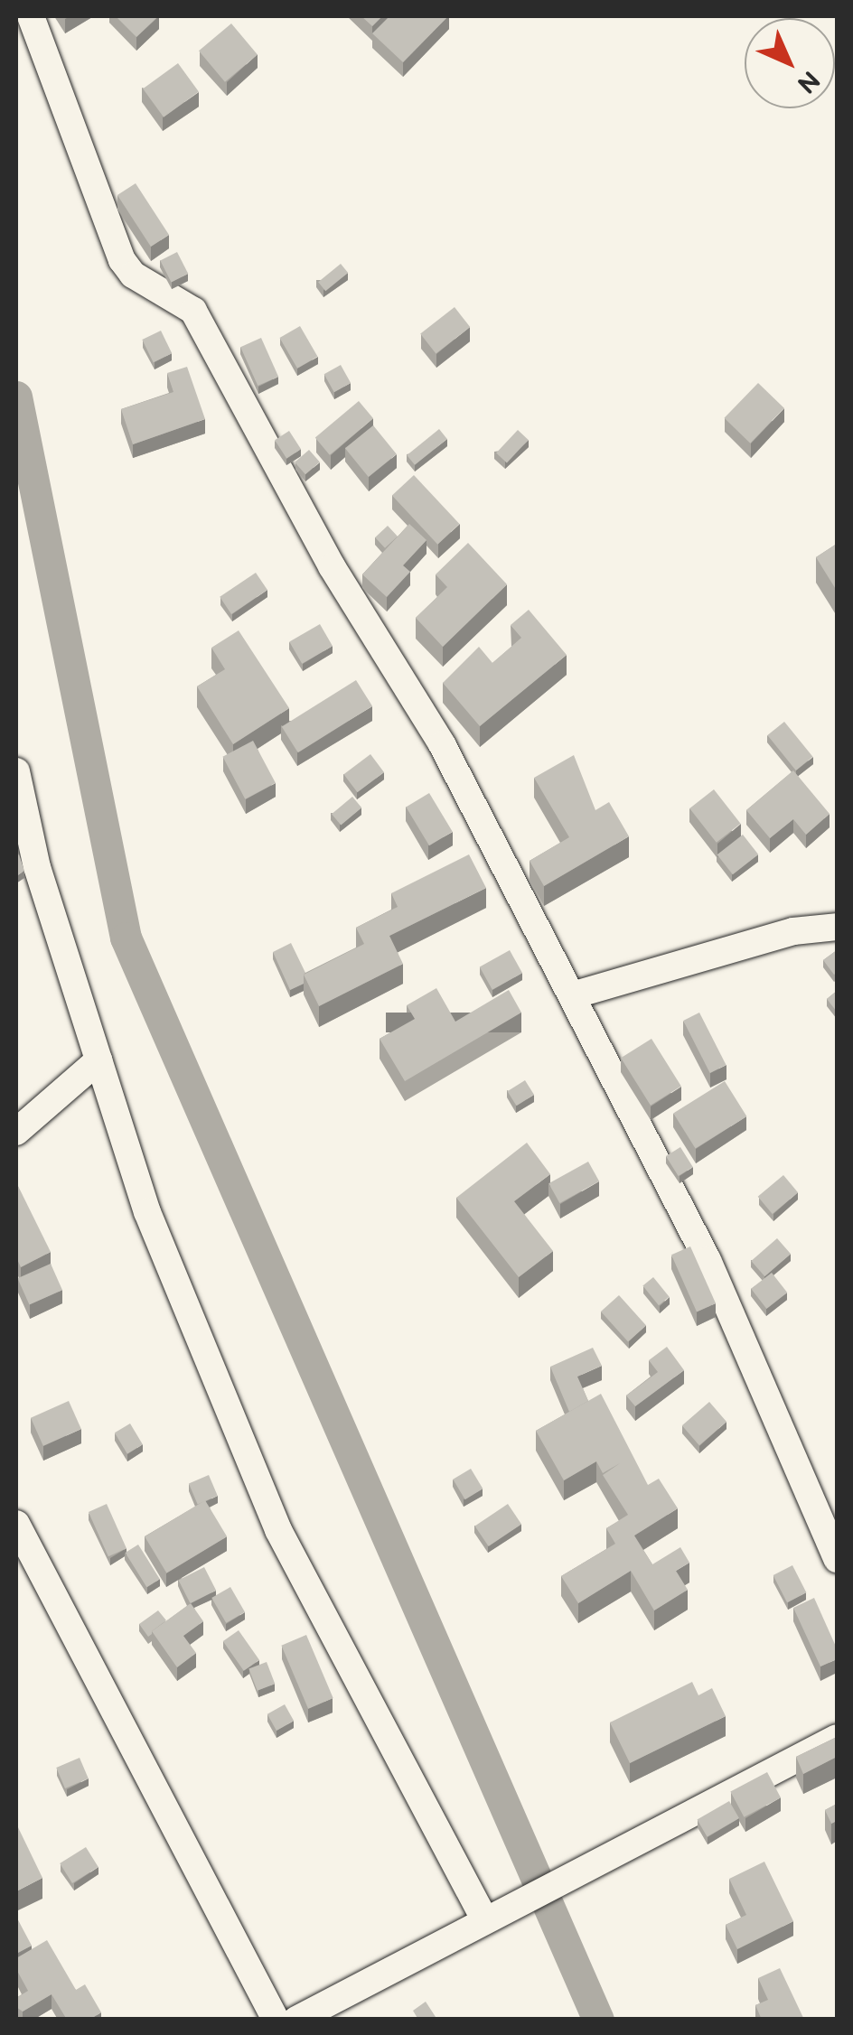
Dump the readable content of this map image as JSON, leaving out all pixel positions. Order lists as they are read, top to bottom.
{
  "north": "bottom right"
}
